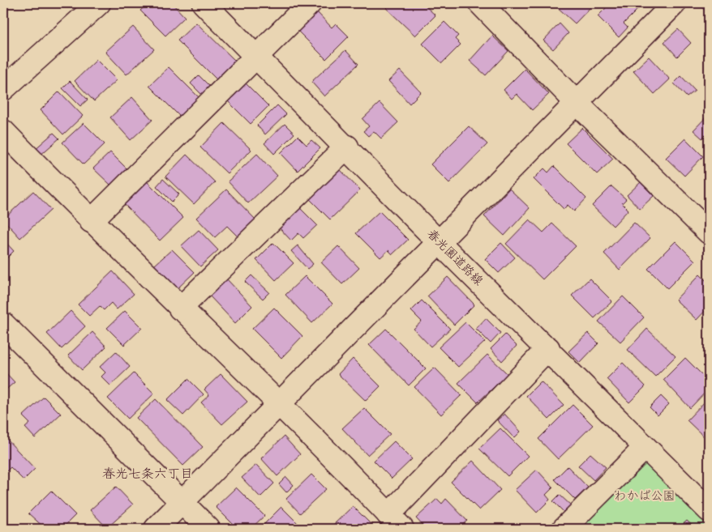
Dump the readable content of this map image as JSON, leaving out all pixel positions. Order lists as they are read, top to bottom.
{
  "streets": {
    "street": ["春光園道路線"]
  },
  "districts": ["春光七条六丁目"],
  "parks": ["わかば公園"]
}
